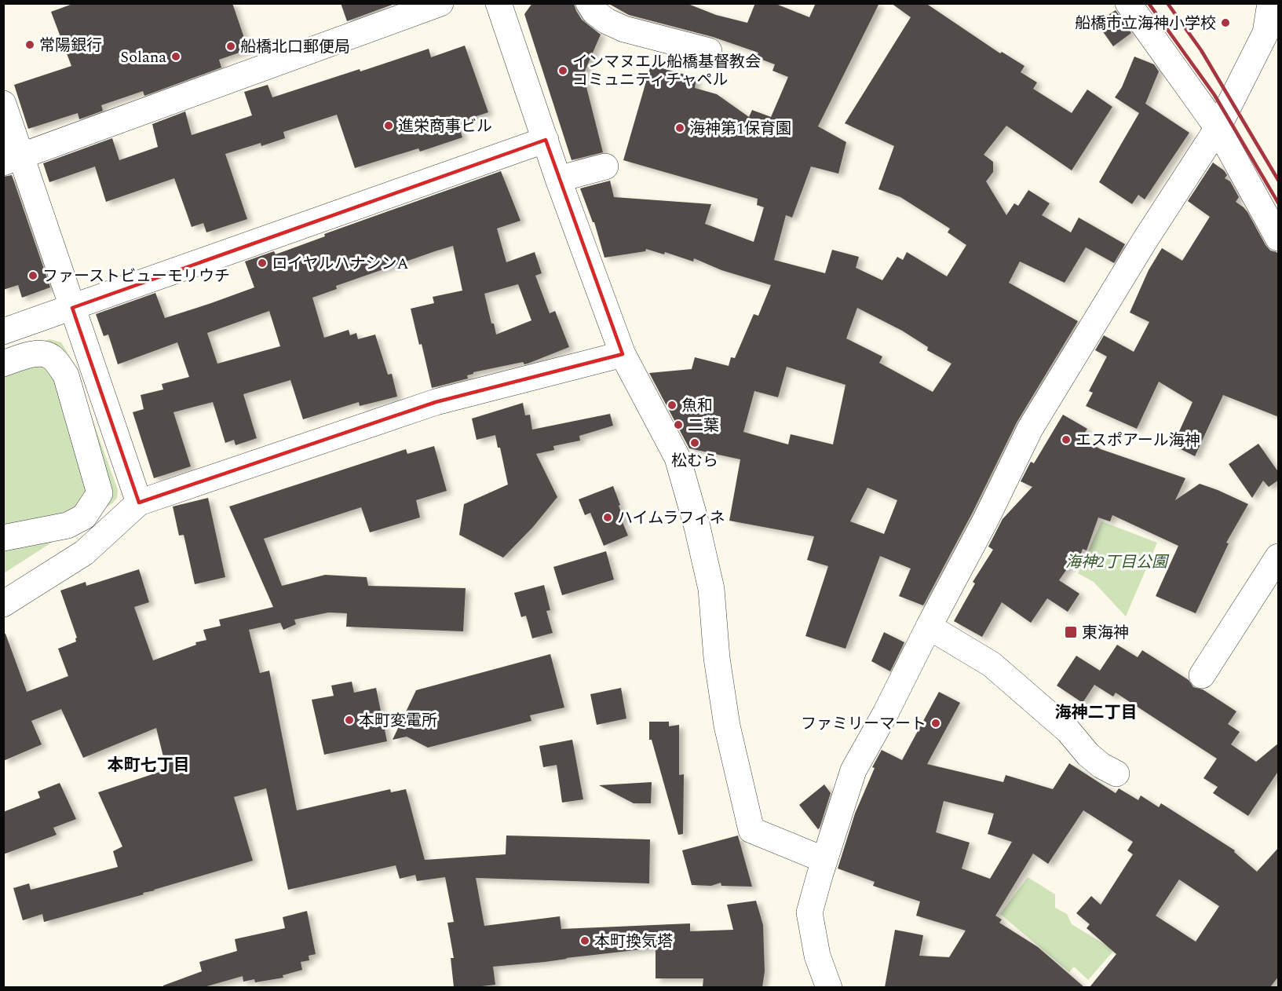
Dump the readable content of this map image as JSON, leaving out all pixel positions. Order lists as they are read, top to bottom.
{
  "districts": ["海神二丁目", "本町七丁目"],
  "parks": ["海神2丁目公園"],
  "places": {
    "other": [
      "船橋市立海神小学校",
      "常陽銀行",
      "船橋北口郵便局",
      "Solana",
      "インマヌエル船橋基督教会 コミュニティチャペル",
      "進栄商事ビル",
      "海神第1保育園",
      "ロイヤルハナシンA",
      "ファーストビューモリウチ",
      "魚和",
      "二葉",
      "エスポアール海神",
      "松むら",
      "ハイムラフィネ",
      "本町変電所",
      "ファミリーマート",
      "本町換気塔"
    ],
    "transit": ["東海神"]
  }
}
